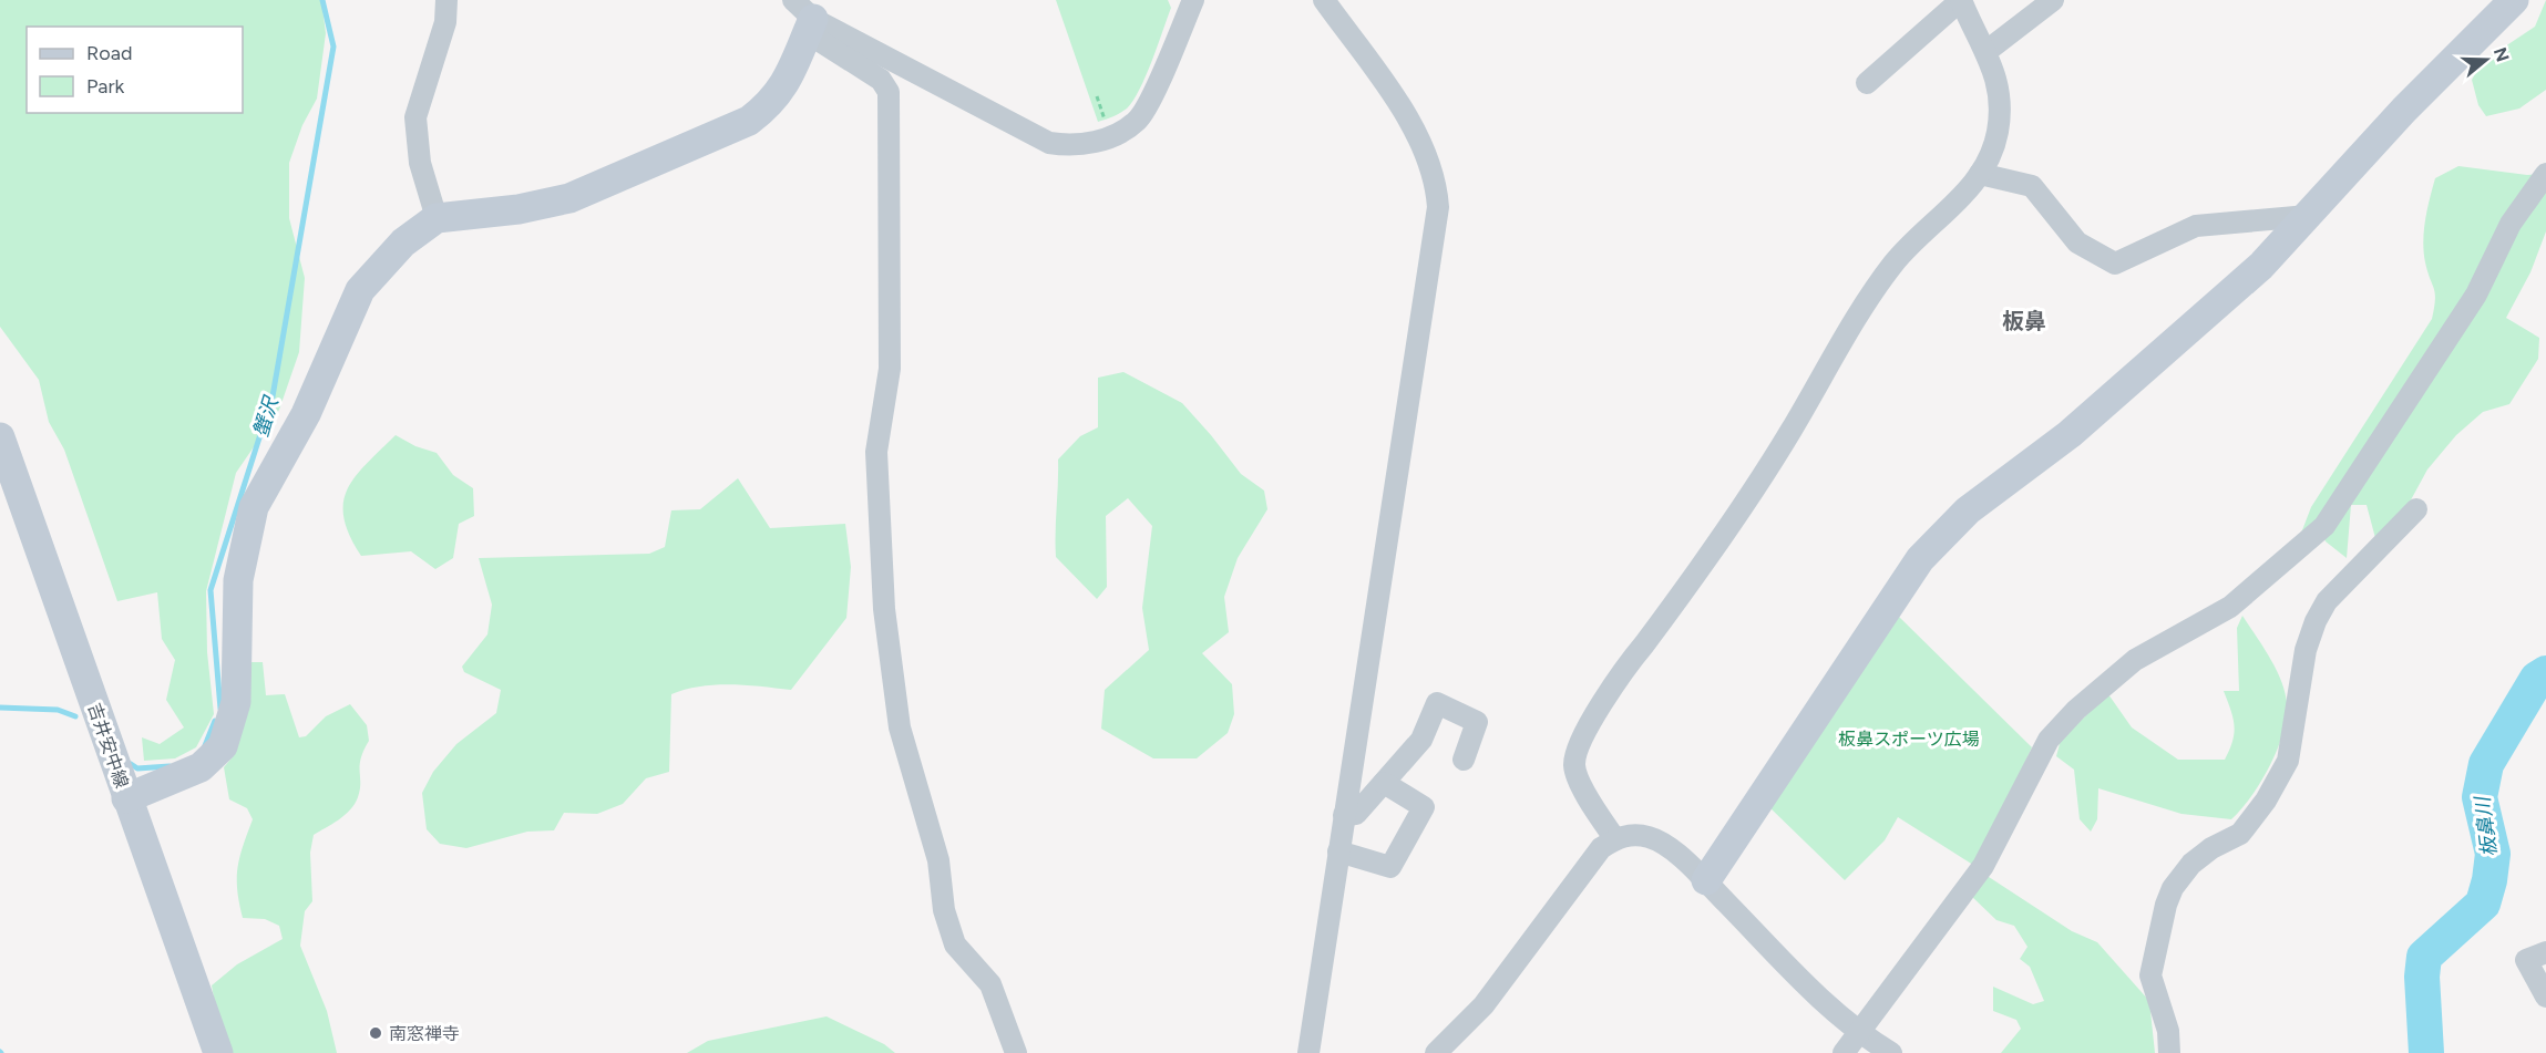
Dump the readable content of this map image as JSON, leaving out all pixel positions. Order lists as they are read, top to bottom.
{
  "streets": {
    "street": ["吉井安中線"]
  },
  "districts": ["板鼻"],
  "water": ["蟹沢", "板鼻川"],
  "parks": ["板鼻スポーツ広場"],
  "places": ["南窓禅寺"],
  "legend": ["Road", "Park"],
  "north": "right"
}
